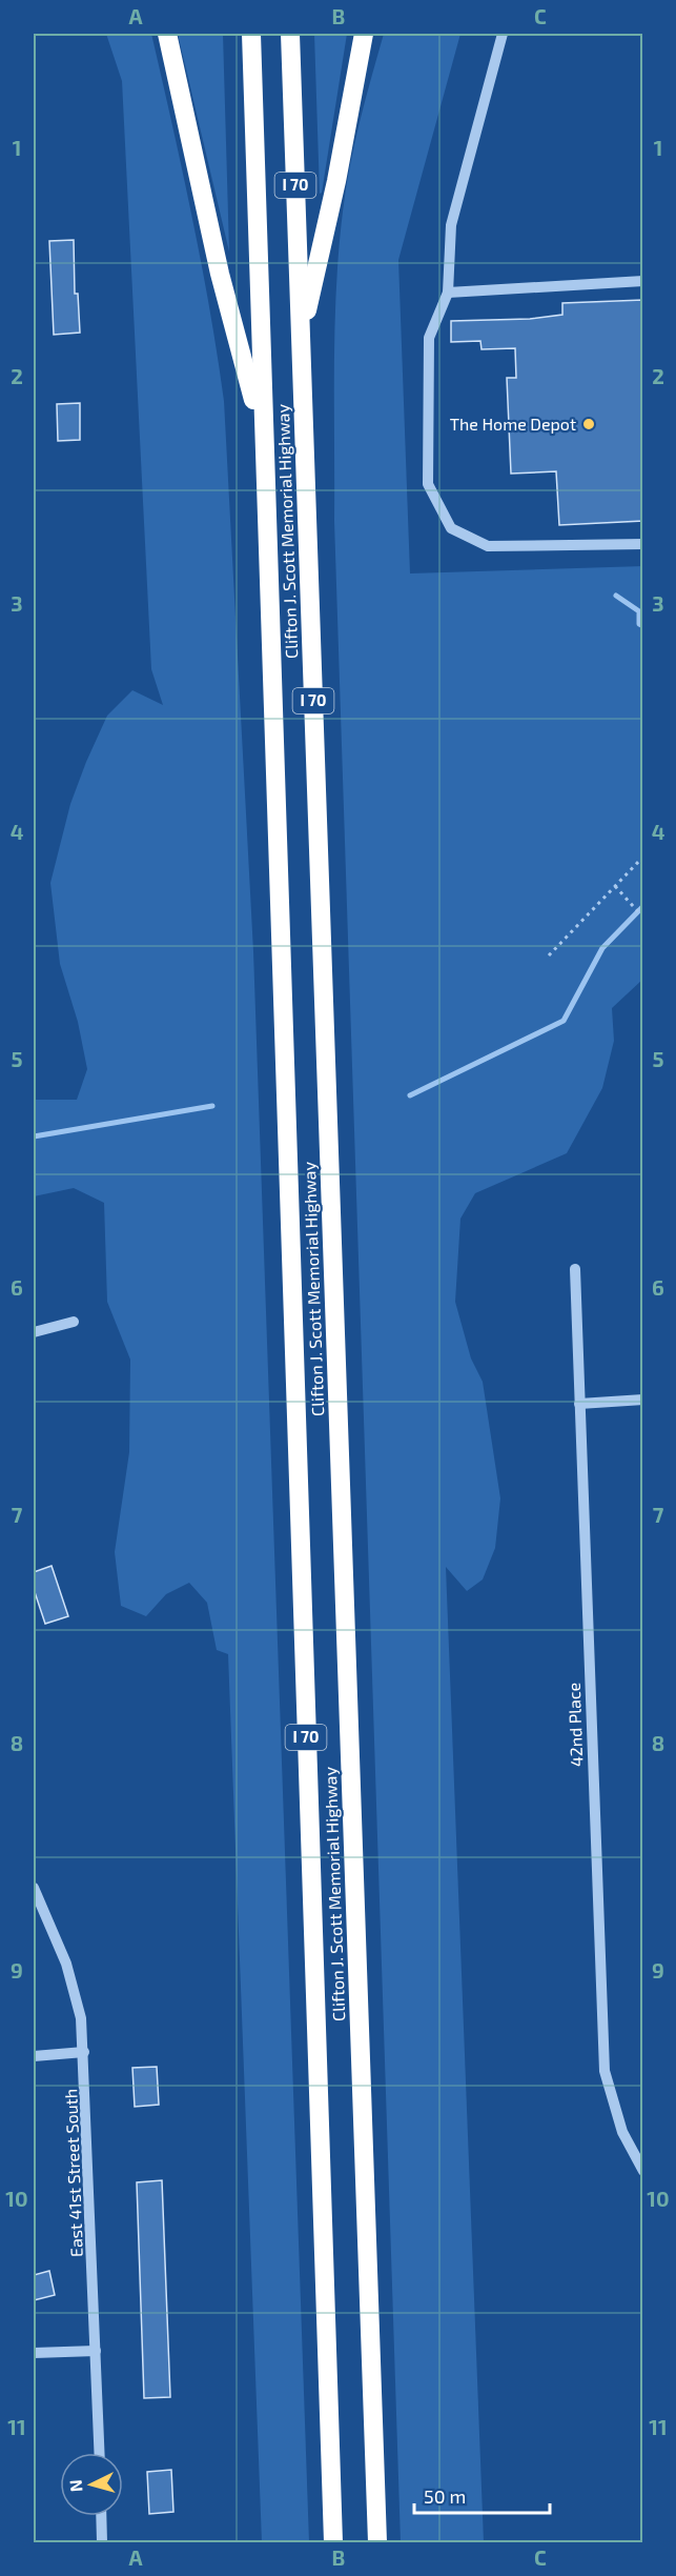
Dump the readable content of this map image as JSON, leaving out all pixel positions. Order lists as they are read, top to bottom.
{
  "streets": {
    "highway": ["I 70", "Clifton J. Scott Memorial Highway"],
    "street": ["42nd Place", "East 41st Street South"]
  },
  "places": ["The Home Depot"],
  "scale_bar": "50 m",
  "north": "left",
  "grid": {
    "columns": ["A", "B", "C"],
    "rows": [
      "1",
      "2",
      "3",
      "4",
      "5",
      "6",
      "7",
      "8",
      "9",
      "10",
      "11"
    ]
  }
}
